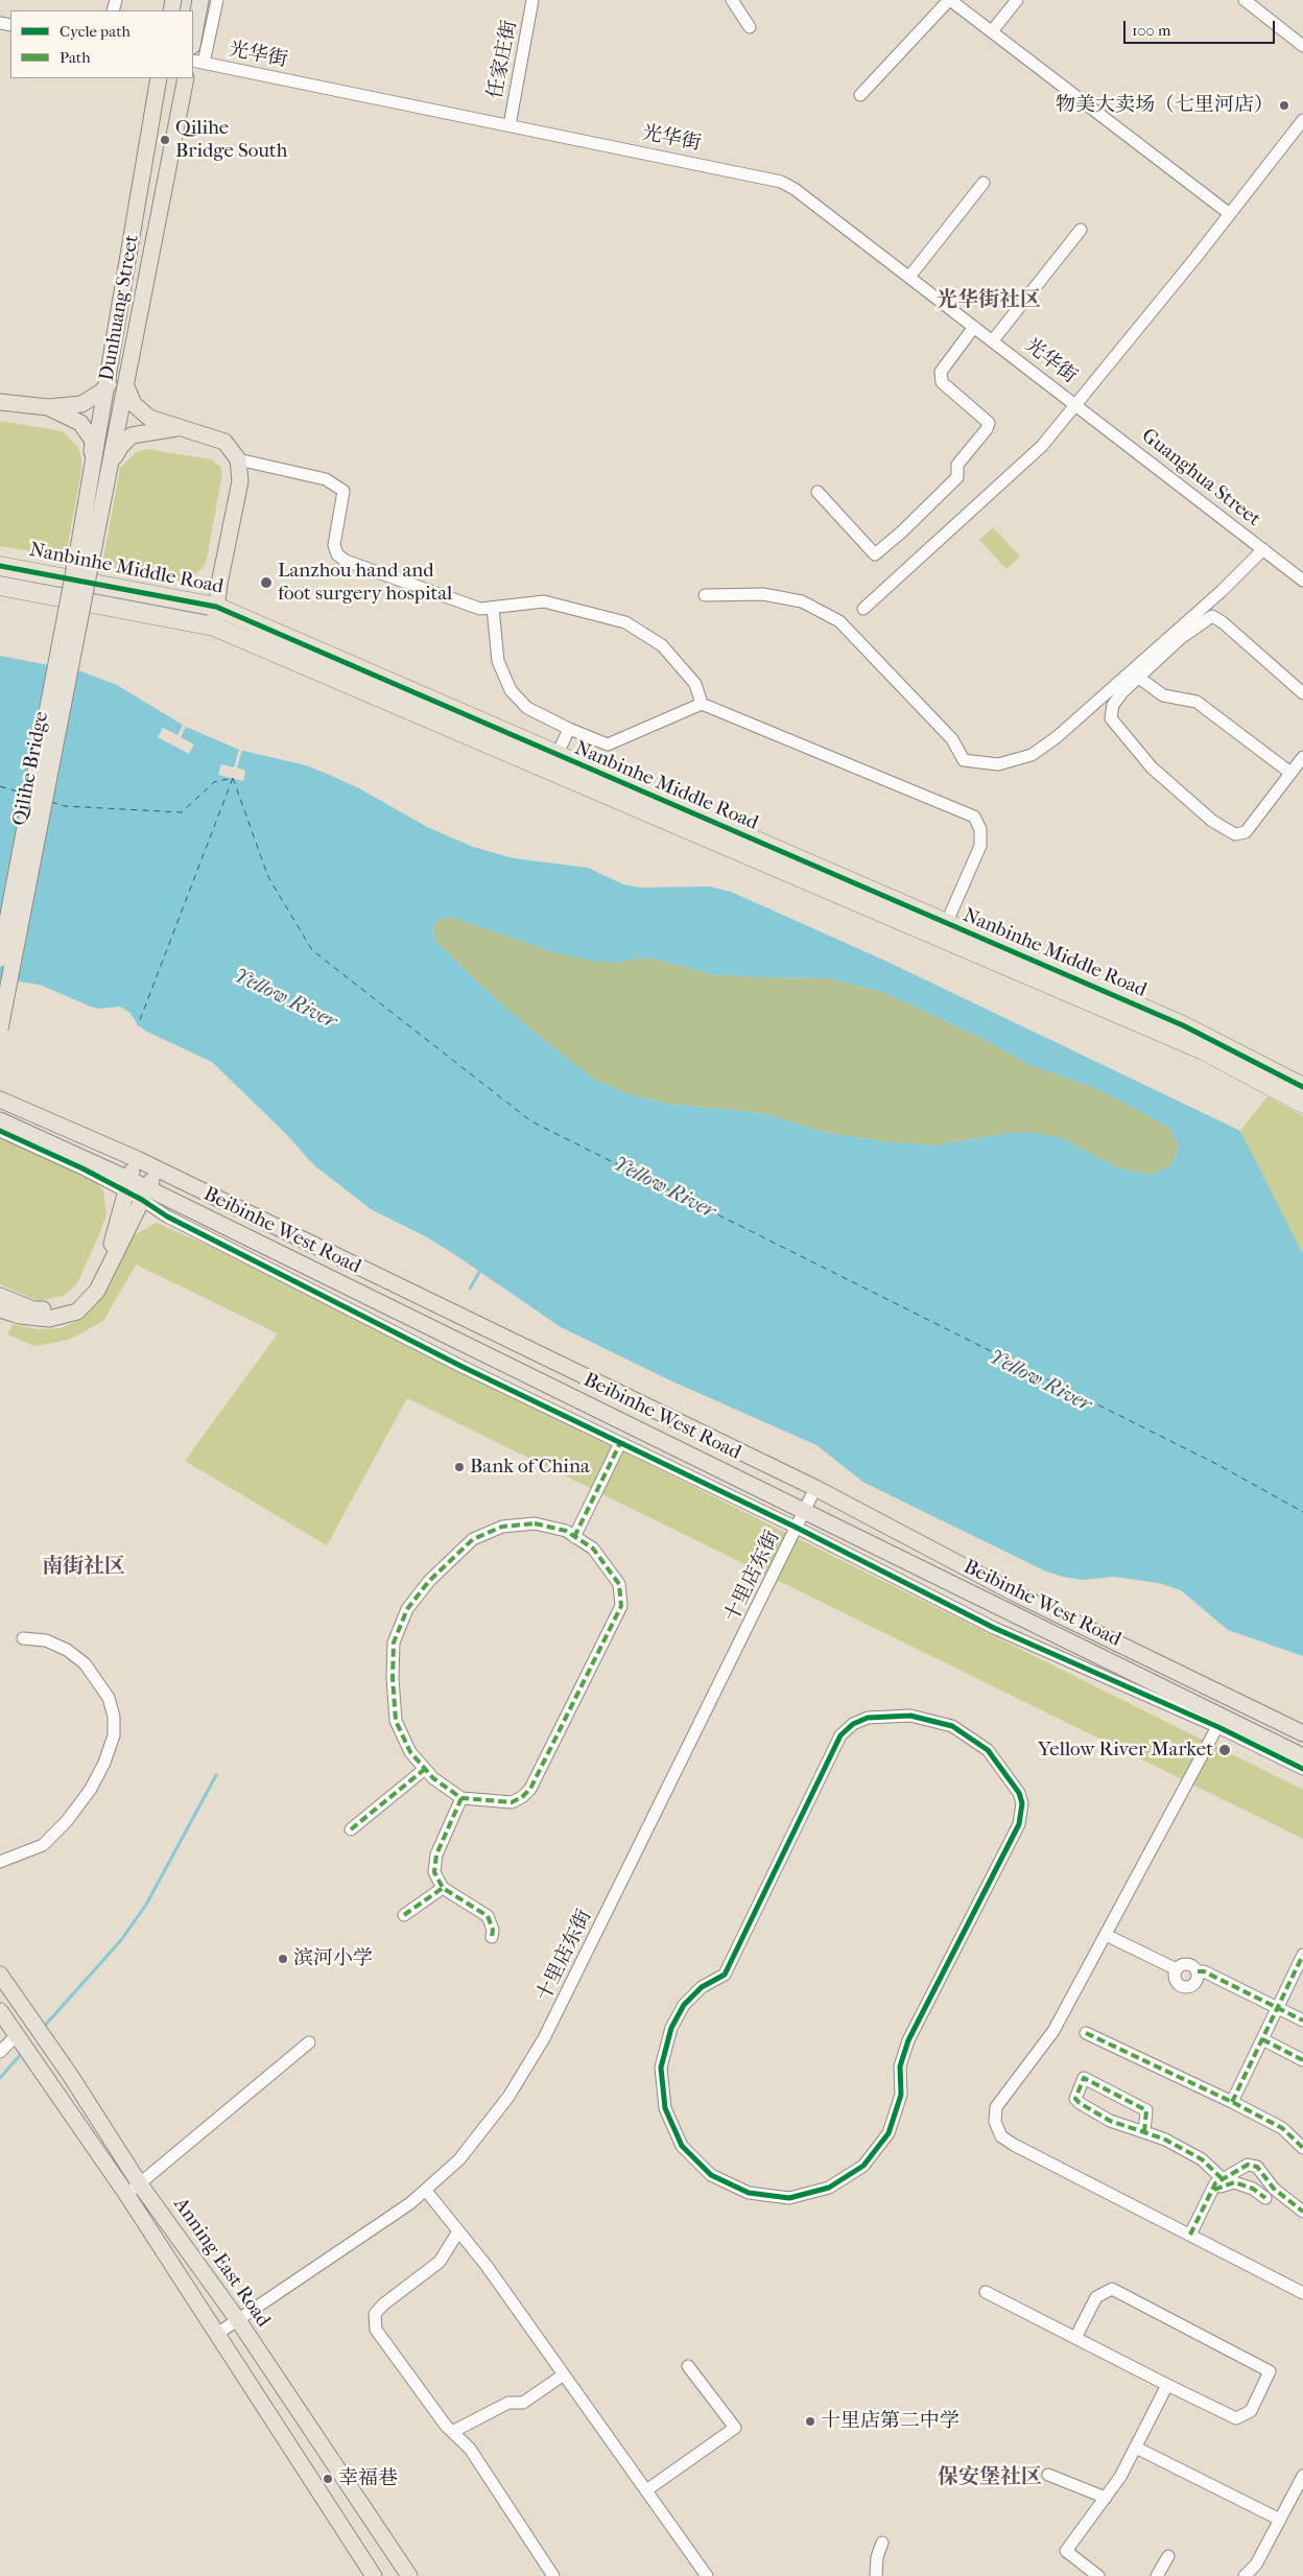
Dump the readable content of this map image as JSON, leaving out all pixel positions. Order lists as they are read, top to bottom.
{
  "streets": {
    "highway": ["Nanbinhe Middle Road"],
    "main road": [
      "Dunhuang Street",
      "Qilihe Bridge",
      "Beibinhe West Road",
      "Anning East Road"
    ],
    "street": [
      "光华街",
      "任家庄街",
      "Guanghua Street",
      "十里店东街"
    ]
  },
  "crossings": [
    ["光华街", "任家庄街"],
    ["光华街", "Guanghua Street"],
    ["Dunhuang Street", "Qilihe Bridge"],
    ["Beibinhe West Road", "十里店东街"],
    ["十里店东街", "Anning East Road"]
  ],
  "districts": ["光华街社区", "南街社区", "保安堡社区"],
  "water": ["Yellow River"],
  "places": [
    "物美大卖场（七里河店）",
    "Qilihe Bridge South",
    "Lanzhou hand and foot surgery hospital",
    "Bank of China",
    "Yellow River Market",
    "滨河小学",
    "十里店第二中学",
    "幸福巷"
  ],
  "legend": ["Cycle path", "Path"],
  "scale_bar": "100 m"
}
